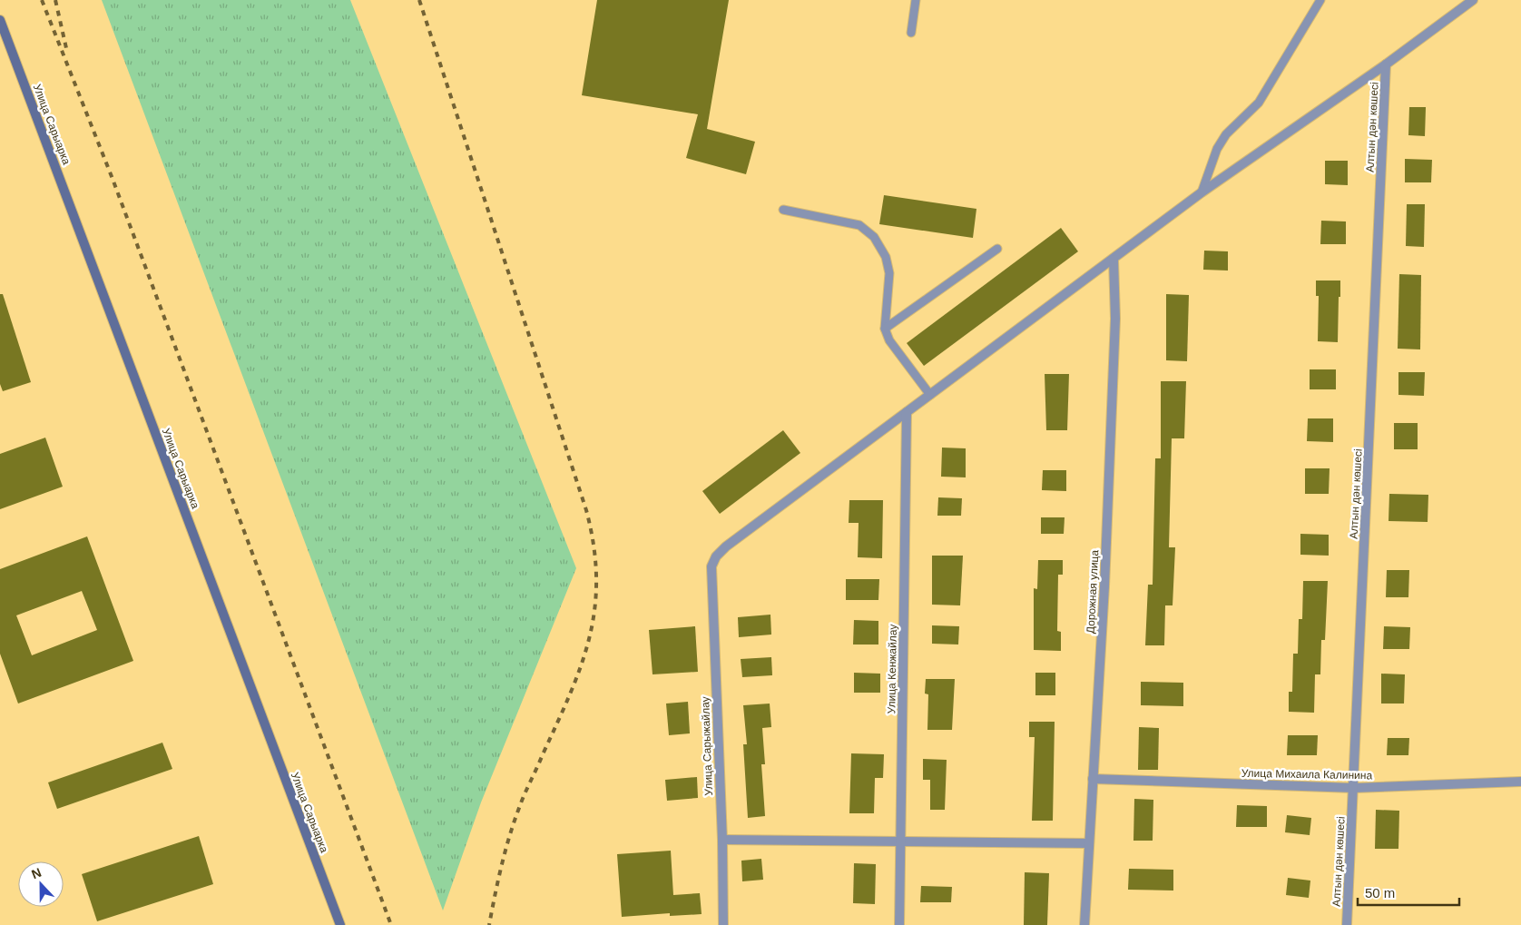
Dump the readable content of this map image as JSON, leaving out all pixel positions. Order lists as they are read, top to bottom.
{
  "streets": {
    "main road": ["Улица Сарыарка"],
    "street": [
      "Алтын дән көшесі",
      "Дорожная улица",
      "Улица Кенжайлау",
      "Улица Сарыжайлау",
      "Улица Михаила Калинина"
    ]
  },
  "crossings": [
    ["Алтын дән көшесі", "Улица Михаила Калинина"],
    ["Дорожная улица", "Улица Михаила Калинина"],
    ["Улица Кенжайлау", "Улица Сарыжайлау"]
  ],
  "scale_bar": "50 m",
  "north": "top"
}
